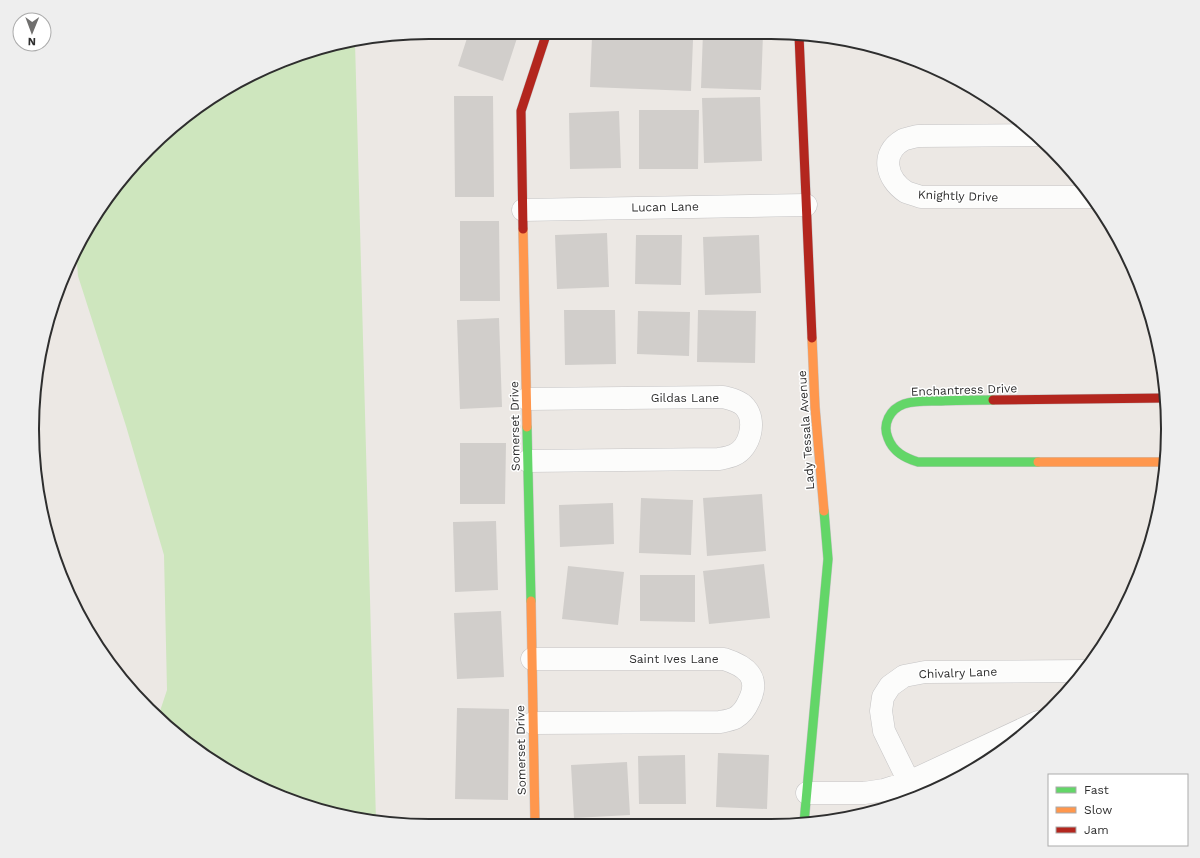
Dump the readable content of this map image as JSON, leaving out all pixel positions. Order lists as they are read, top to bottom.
{
  "streets": {
    "street": [
      "Knightly Drive",
      "Lucan Lane",
      "Enchantress Drive",
      "Gildas Lane",
      "Somerset Drive",
      "Lady Tessala Avenue",
      "Saint Ives Lane",
      "Chivalry Lane"
    ]
  },
  "crossings": [
    ["Lucan Lane", "Somerset Drive"],
    ["Lucan Lane", "Lady Tessala Avenue"],
    ["Gildas Lane", "Somerset Drive"],
    ["Somerset Drive", "Saint Ives Lane"]
  ],
  "legend": ["Fast", "Slow", "Jam"],
  "north": "bottom"
}
